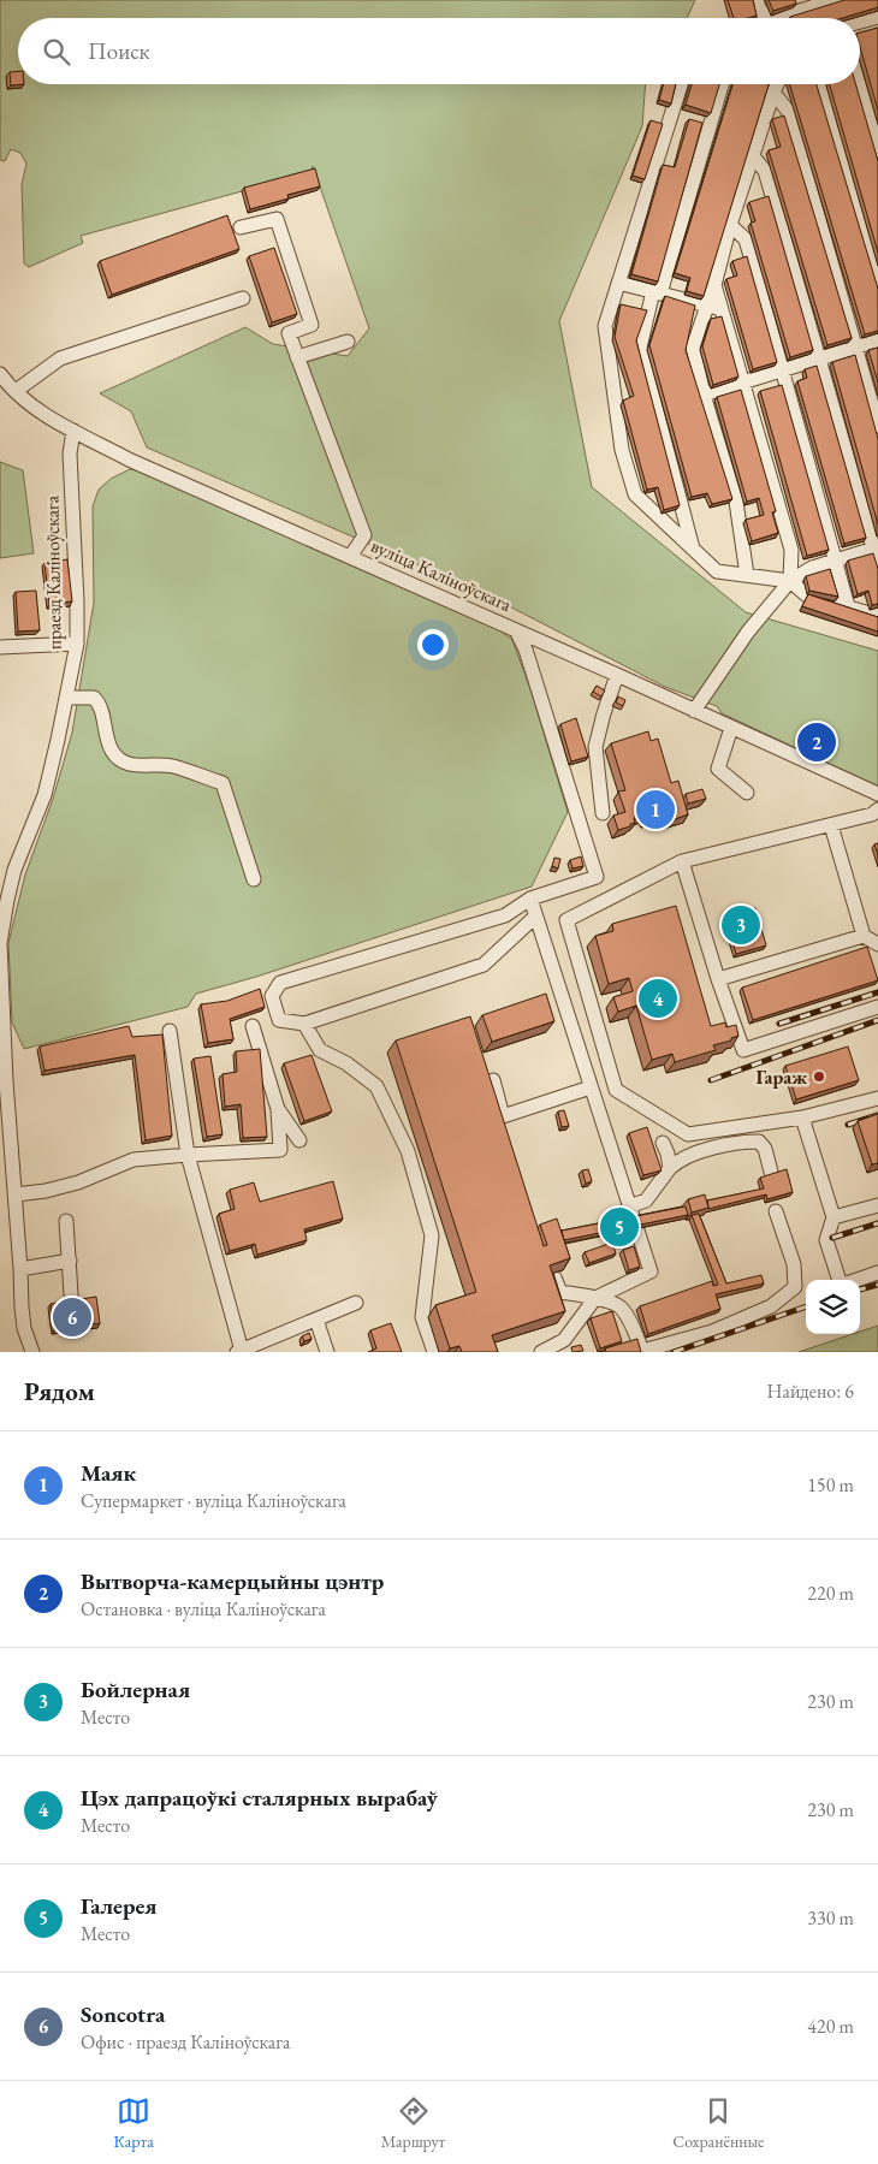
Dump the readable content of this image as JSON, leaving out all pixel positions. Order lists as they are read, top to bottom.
{
  "streets": {
    "street": ["праезд Каліноўскага", "вуліца Каліноўскага"]
  },
  "crossings": [
    ["праезд Каліноўскага", "вуліца Каліноўскага"]
  ],
  "places": ["Гараж"],
  "page": {
    "search": "Поиск",
    "pins": [
      "2",
      "1",
      "3",
      "4",
      "5",
      "6"
    ],
    "heading": ["Рядом", "Найдено: 6"],
    "list": [
      {
        "mark": "1",
        "name": "Маяк",
        "note": "Супермаркет · вуліца Каліноўскага",
        "value": "150 m"
      },
      {
        "mark": "2",
        "name": "Вытворча-камерцыйны цэнтр",
        "note": "Остановка · вуліца Каліноўскага",
        "value": "220 m"
      },
      {
        "mark": "3",
        "name": "Бойлерная",
        "note": "Место",
        "value": "230 m"
      },
      {
        "mark": "4",
        "name": "Цэх дапрацоўкі сталярных вырабаў",
        "note": "Место",
        "value": "230 m"
      },
      {
        "mark": "5",
        "name": "Галерея",
        "note": "Место",
        "value": "330 m"
      },
      {
        "mark": "6",
        "name": "Soncotra",
        "note": "Офис · праезд Каліноўскага",
        "value": "420 m"
      }
    ],
    "nav": ["Карта", "Маршрут", "Сохранённые"]
  }
}
